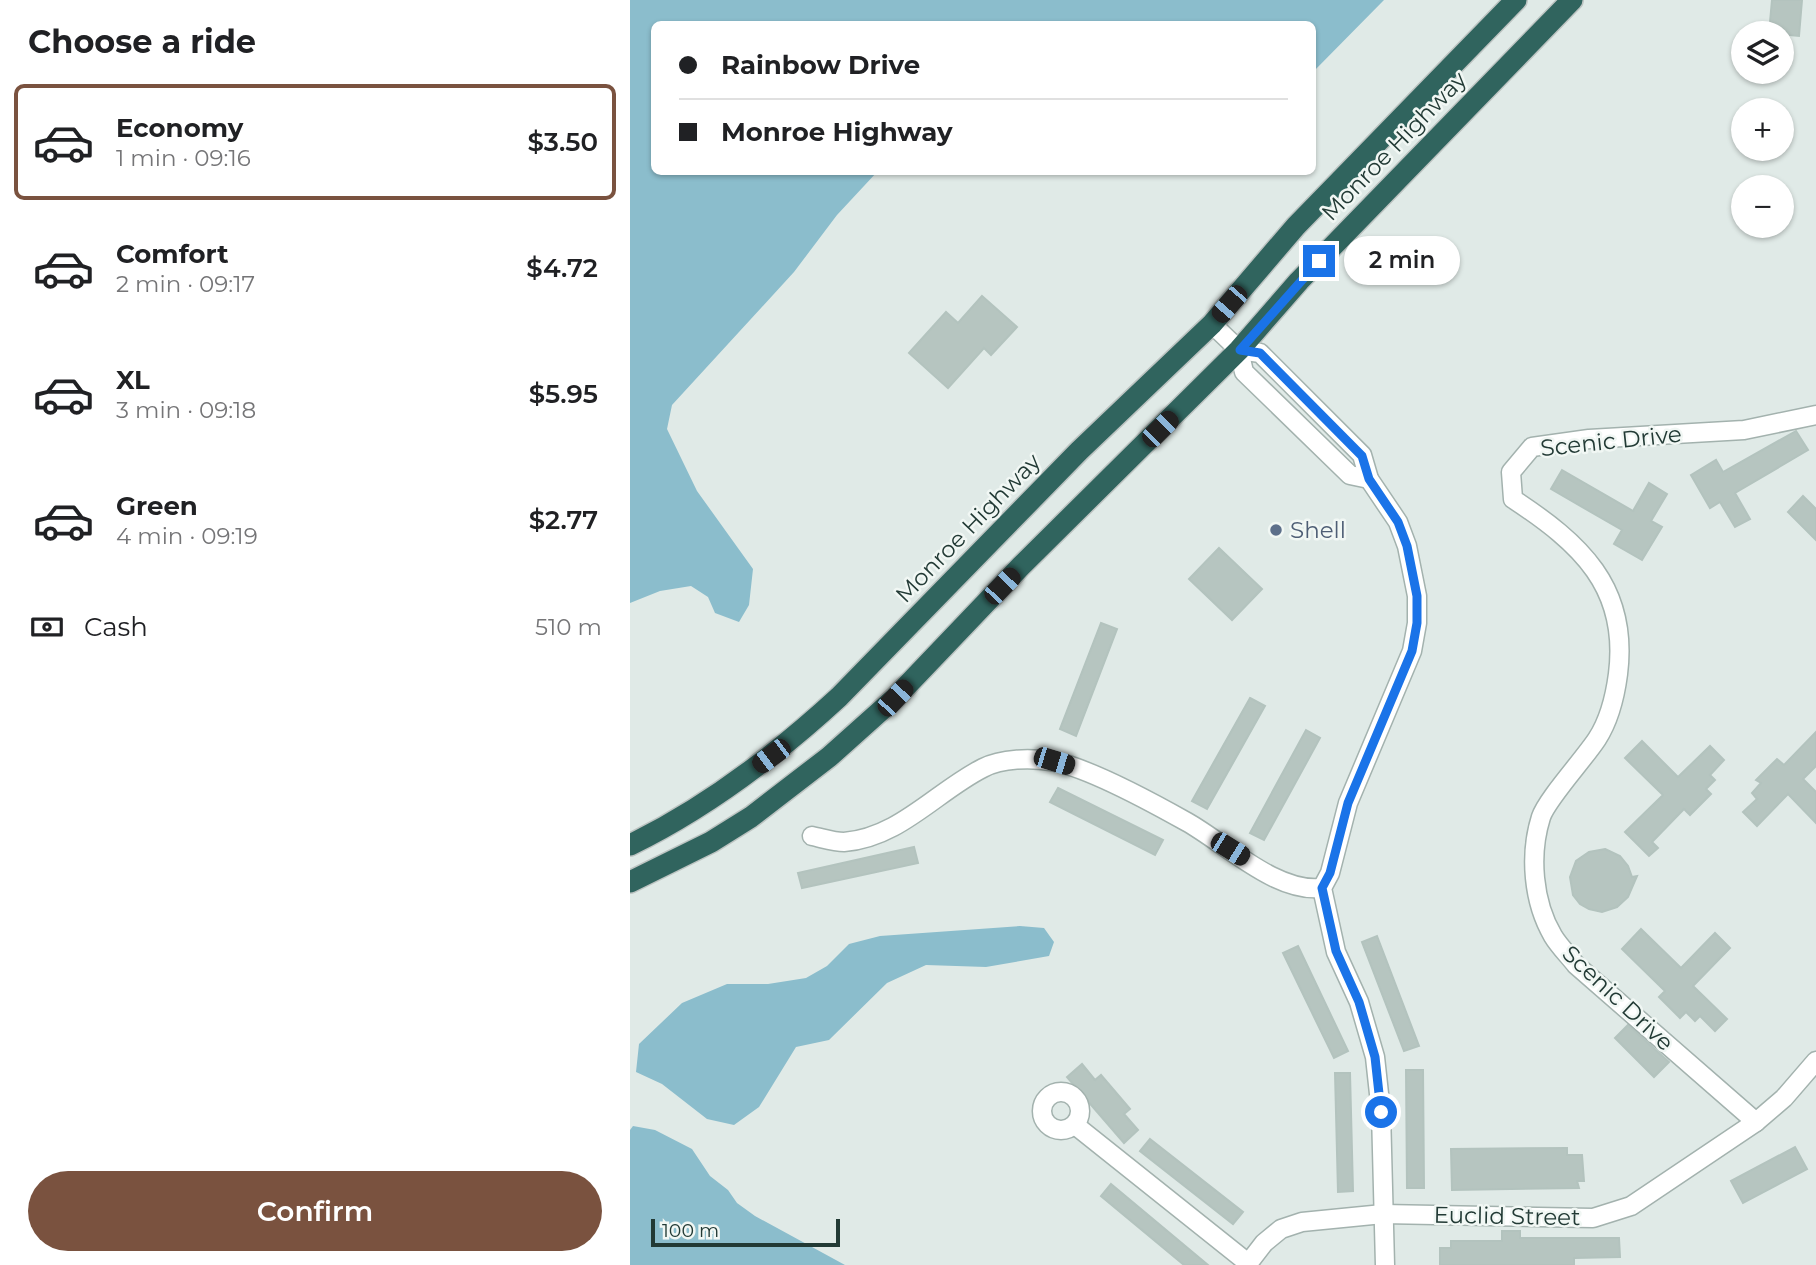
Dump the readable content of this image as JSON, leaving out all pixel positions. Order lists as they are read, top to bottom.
{
  "streets": {
    "highway": ["Monroe Highway"],
    "street": ["Scenic Drive", "Euclid Street"]
  },
  "crossings": [
    ["Scenic Drive", "Euclid Street"]
  ],
  "places": ["Shell"],
  "scale_bar": "100 m",
  "page": {
    "heading": "Choose a ride",
    "map_buttons": ["+", "−"],
    "banner": ["Rainbow Drive", "Monroe Highway"],
    "list": [
      {
        "name": "Economy",
        "note": "1 min · 09:16",
        "value": "$3.50"
      },
      {
        "name": "Comfort",
        "note": "2 min · 09:17",
        "value": "$4.72"
      },
      {
        "name": "XL",
        "note": "3 min · 09:18",
        "value": "$5.95"
      },
      {
        "name": "Green",
        "note": "4 min · 09:19",
        "value": "$2.77"
      }
    ],
    "bubble": "2 min",
    "pay": ["Cash", "510 m"],
    "buttons": "Confirm",
    "scale": "100 m"
  }
}
